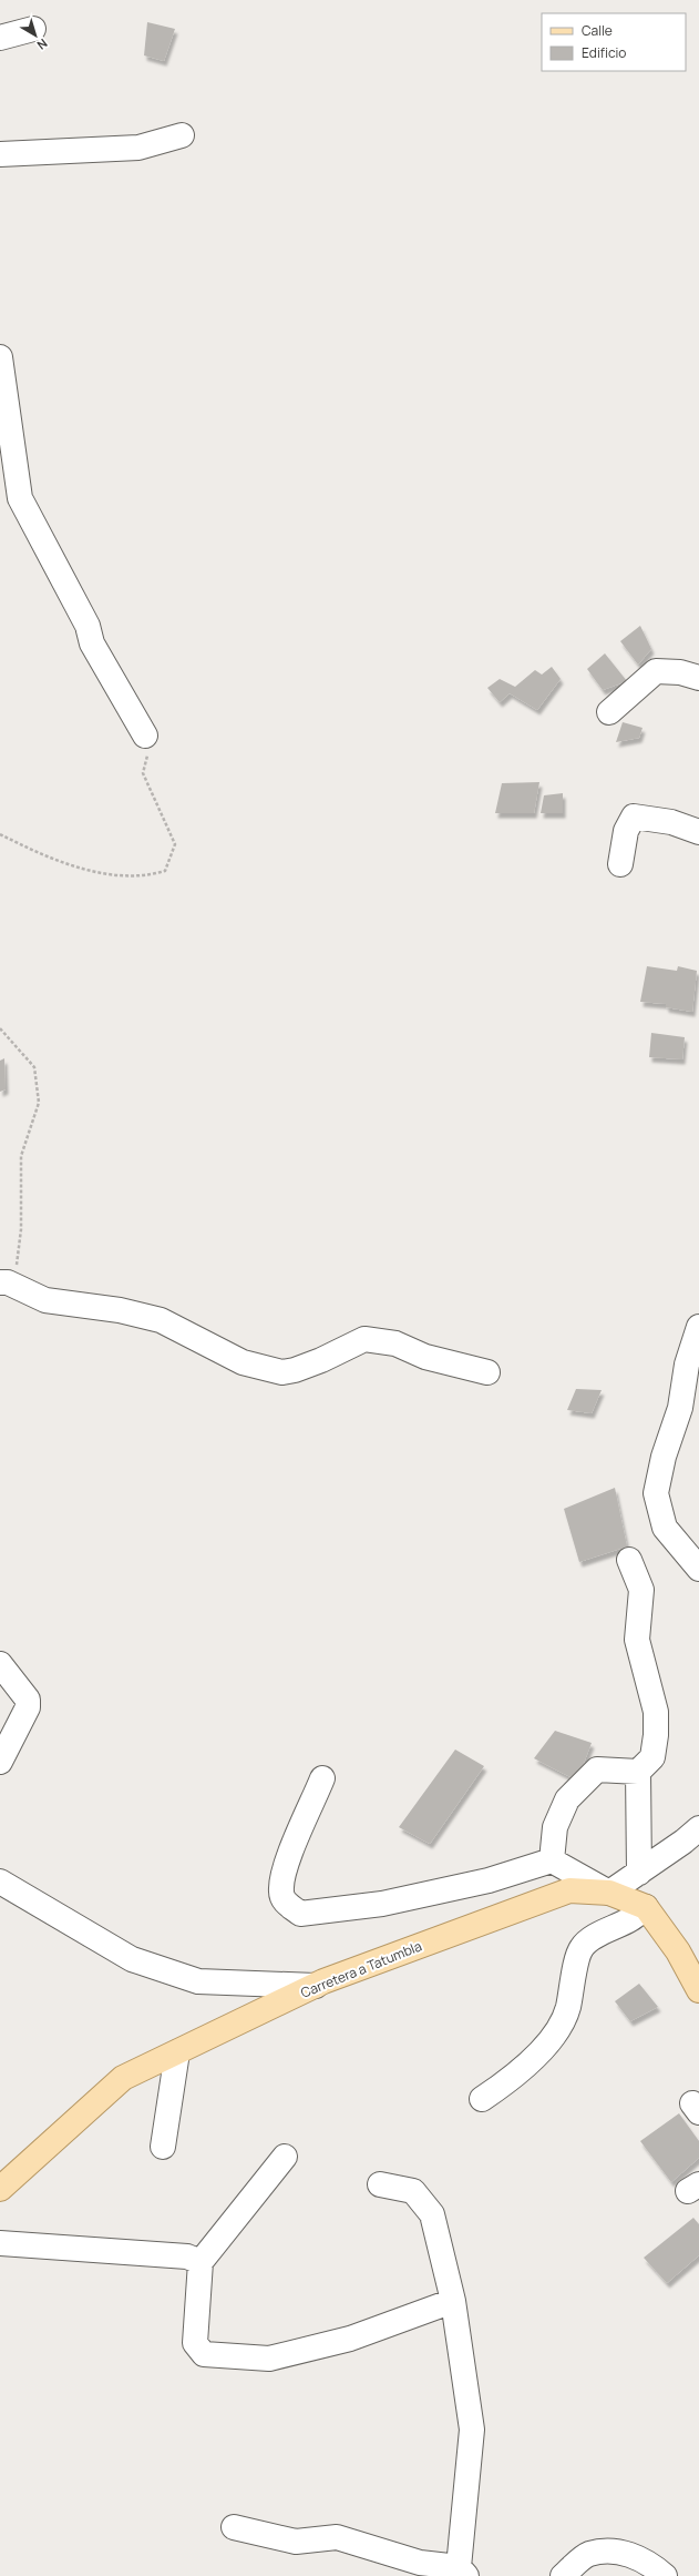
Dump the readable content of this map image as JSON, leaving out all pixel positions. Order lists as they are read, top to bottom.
{
  "streets": {
    "main road": ["Carretera a Tatumbla"]
  },
  "legend": ["Calle", "Edificio"],
  "north": "bottom right"
}
